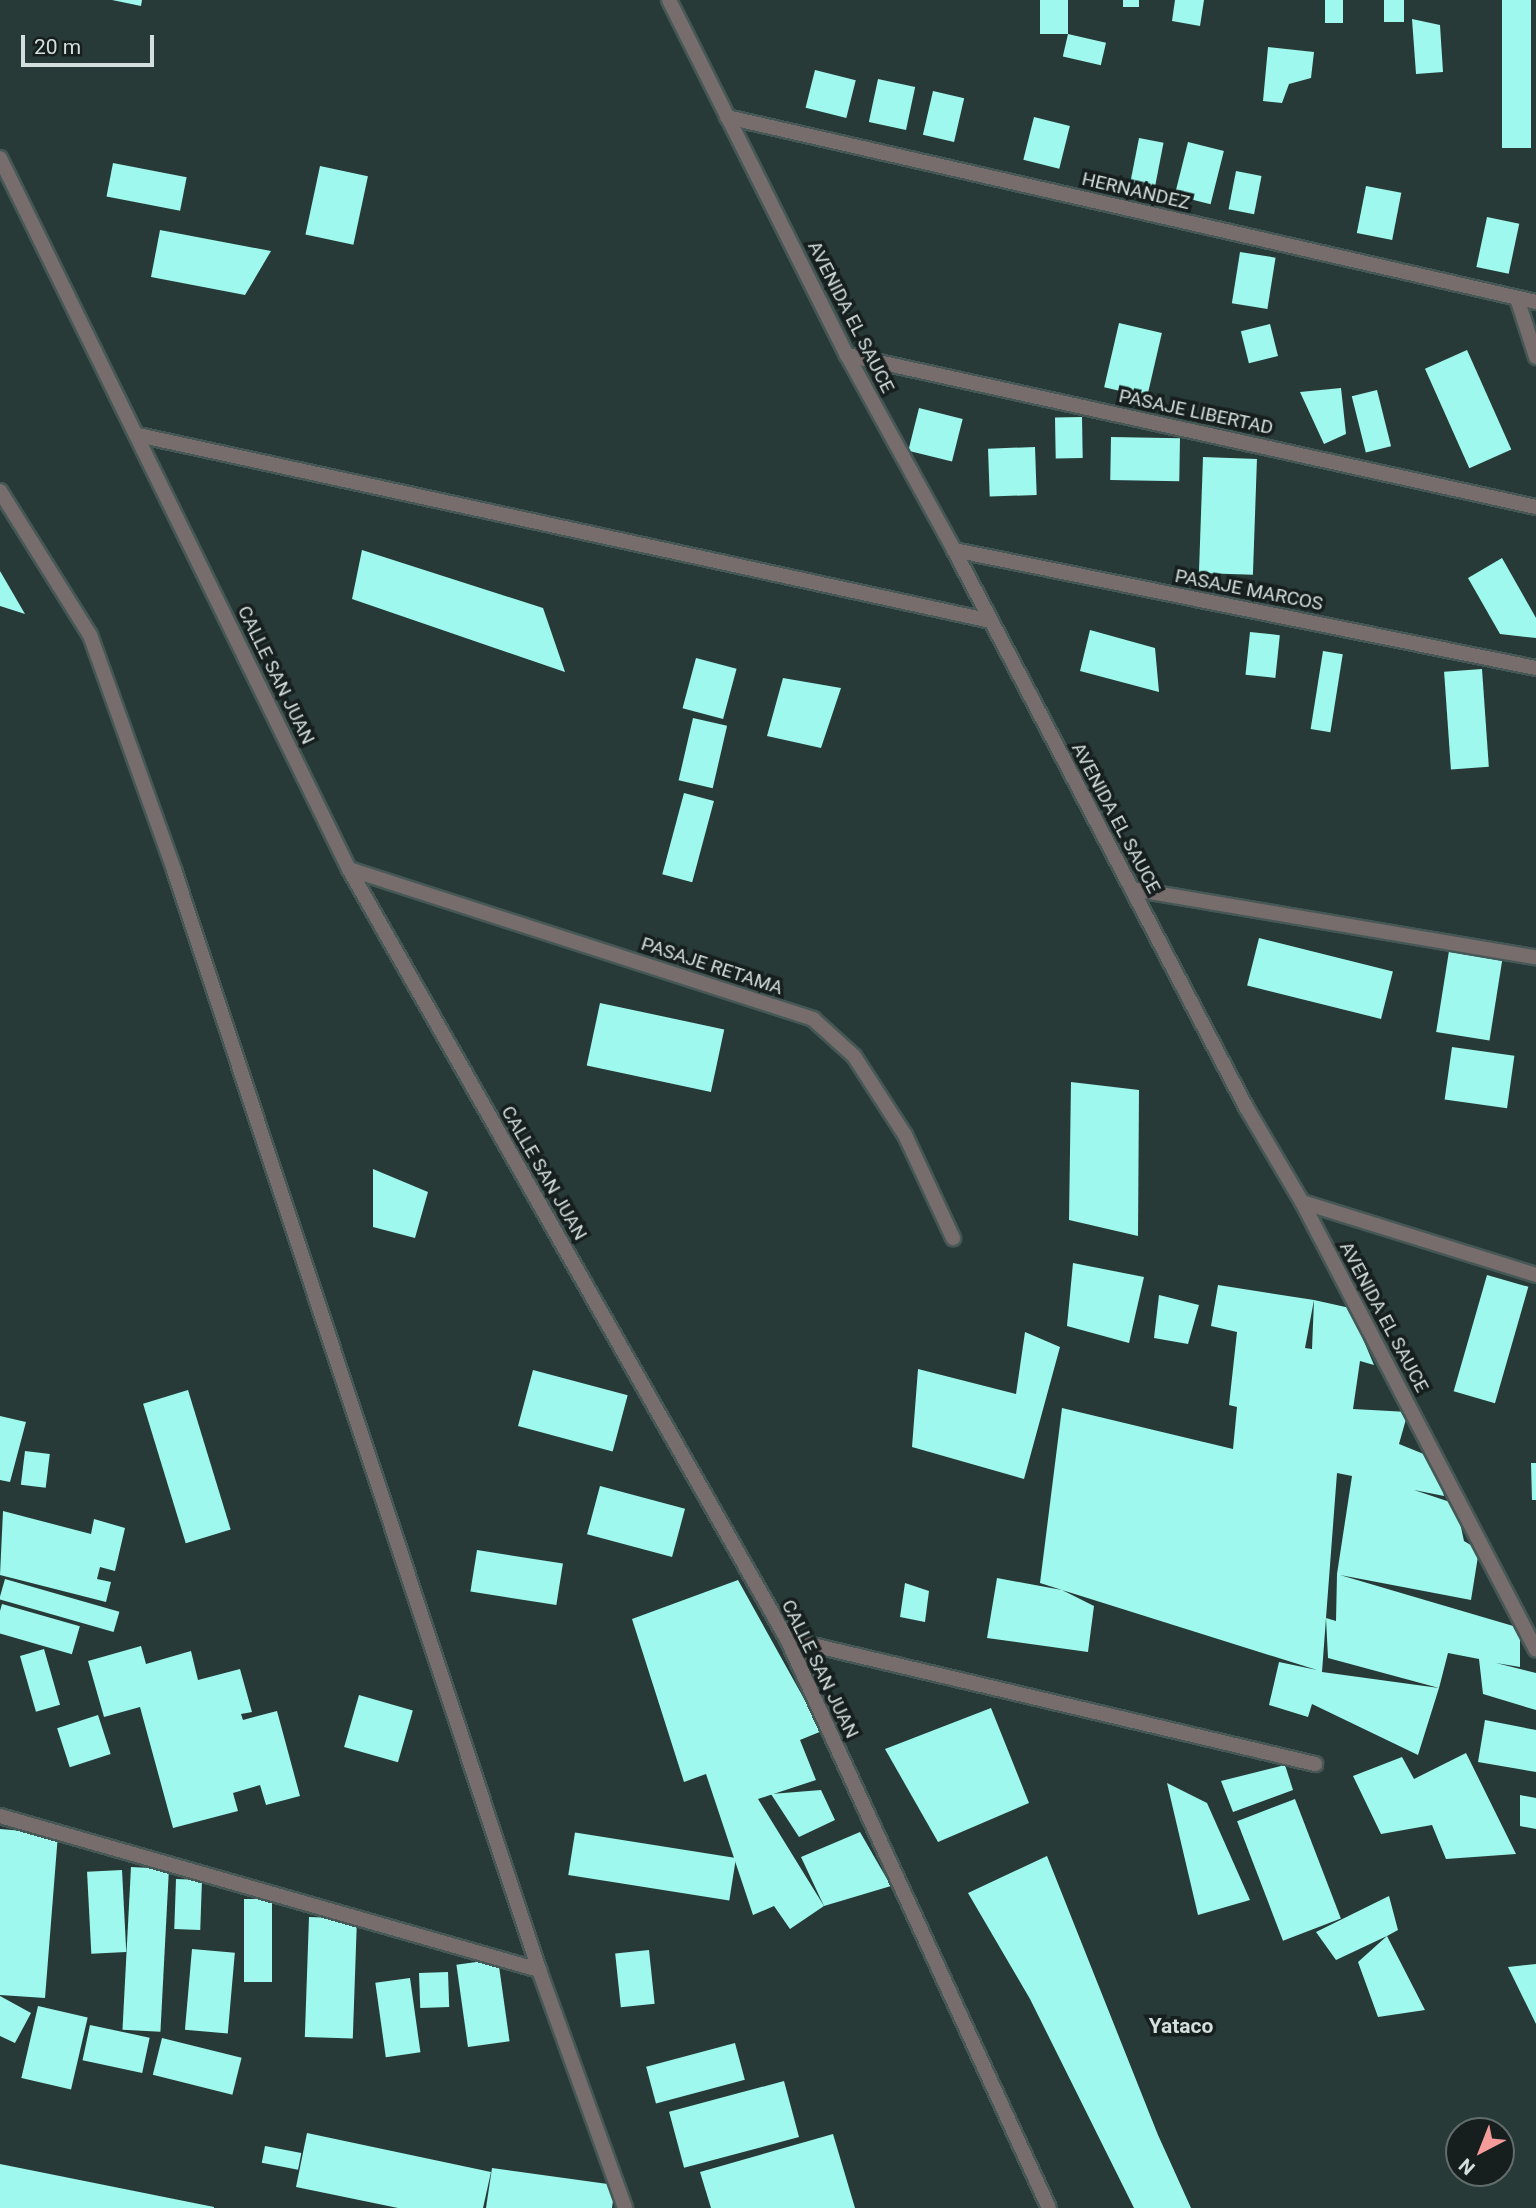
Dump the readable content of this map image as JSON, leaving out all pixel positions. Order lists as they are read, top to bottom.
{
  "streets": {
    "street": [
      "HERNANDEZ",
      "AVENIDA EL SAUCE",
      "PASAJE LIBERTAD",
      "PASAJE MARCOS",
      "CALLE SAN JUAN",
      "PASAJE RETAMA"
    ]
  },
  "crossings": [
    ["HERNANDEZ", "AVENIDA EL SAUCE"],
    ["AVENIDA EL SAUCE", "PASAJE LIBERTAD"],
    ["AVENIDA EL SAUCE", "PASAJE MARCOS"],
    ["CALLE SAN JUAN", "PASAJE RETAMA"]
  ],
  "districts": ["Yataco"],
  "scale_bar": "20 m",
  "north": "bottom left"
}
